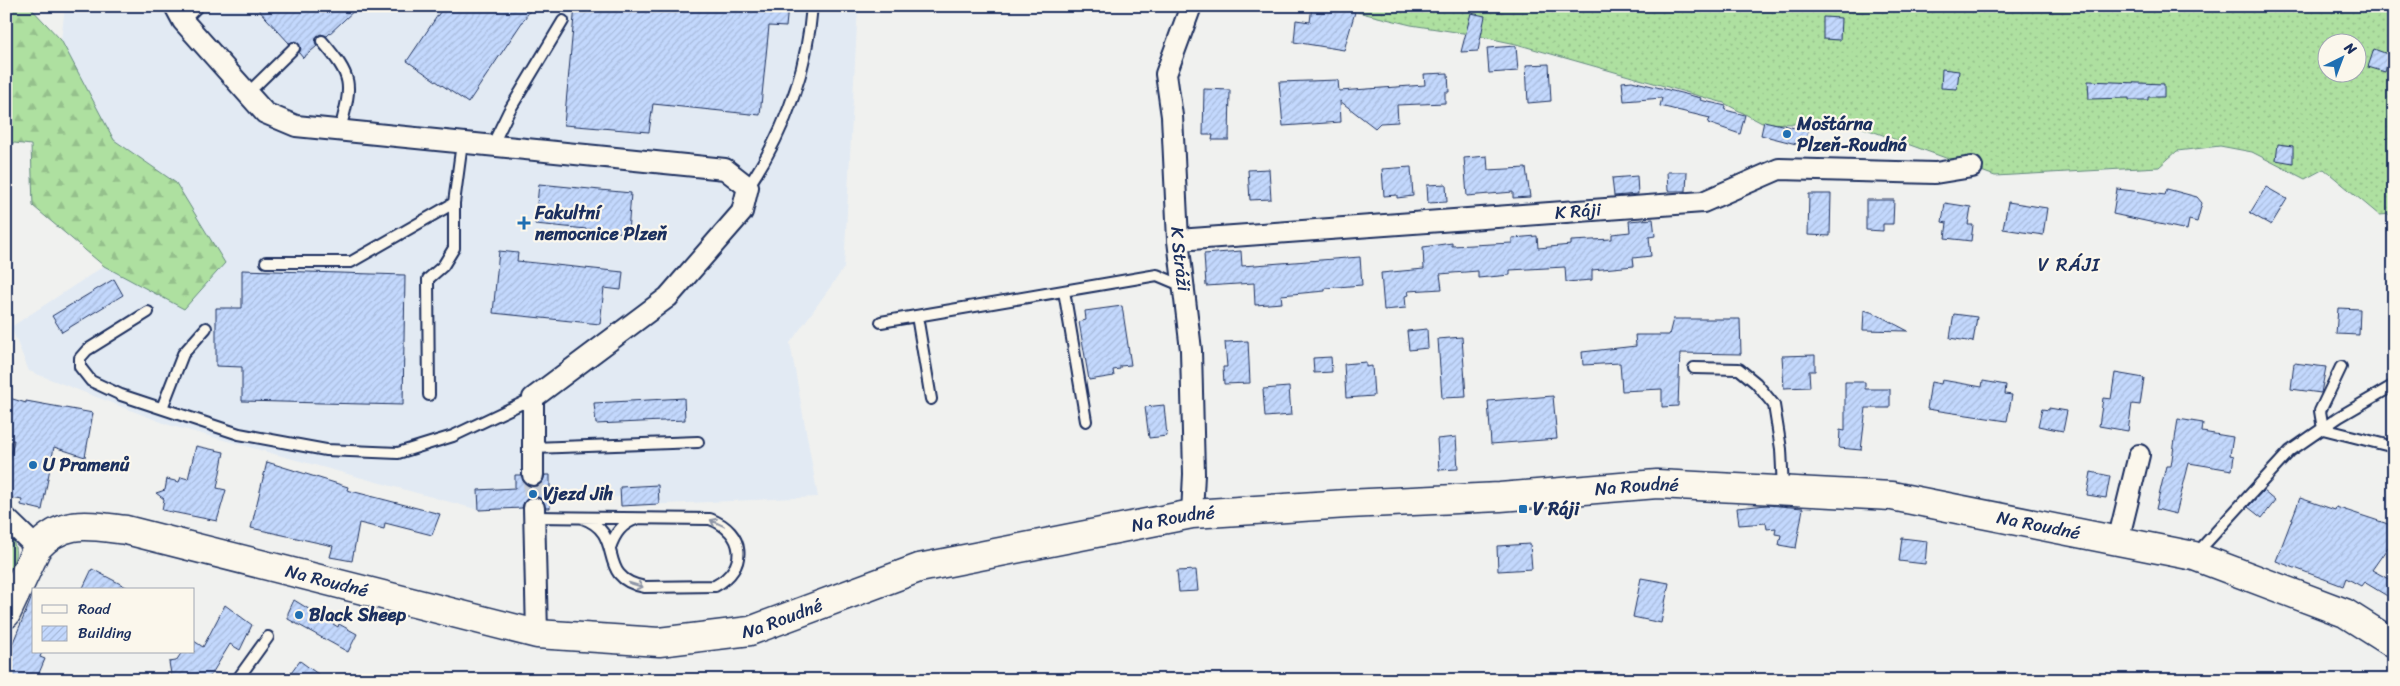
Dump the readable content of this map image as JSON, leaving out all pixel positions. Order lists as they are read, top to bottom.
{
  "streets": {
    "street": ["K Ráji", "K Stráži", "Na Roudné"]
  },
  "crossings": [
    ["K Ráji", "K Stráži"],
    ["K Stráži", "Na Roudné"]
  ],
  "districts": ["V RÁJI"],
  "places": {
    "other": [
      "Moštárna Plzeň-Roudná",
      "U Pramenů",
      "Vjezd Jih",
      "Black Sheep"
    ],
    "health": ["Fakultní nemocnice Plzeň"],
    "transit": ["V Ráji"]
  },
  "legend": ["Road", "Building"],
  "north": "top right"
}
